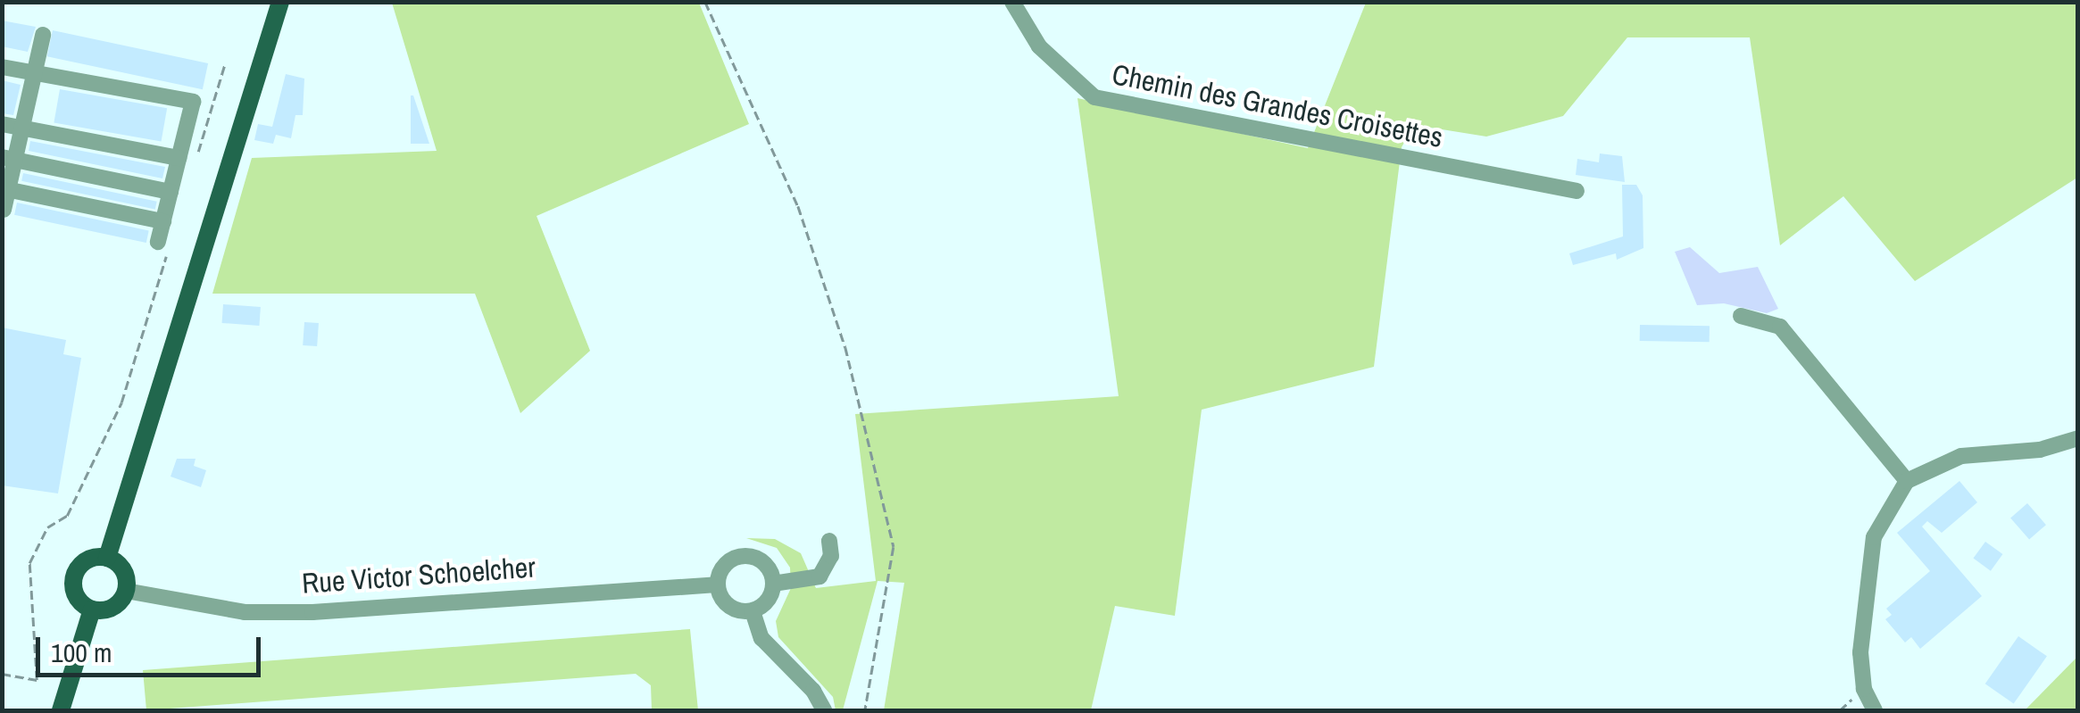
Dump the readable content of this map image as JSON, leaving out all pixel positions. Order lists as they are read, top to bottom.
{
  "streets": {
    "street": ["Chemin des Grandes Croisettes", "Rue Victor Schoelcher"]
  },
  "scale_bar": "100 m"
}
